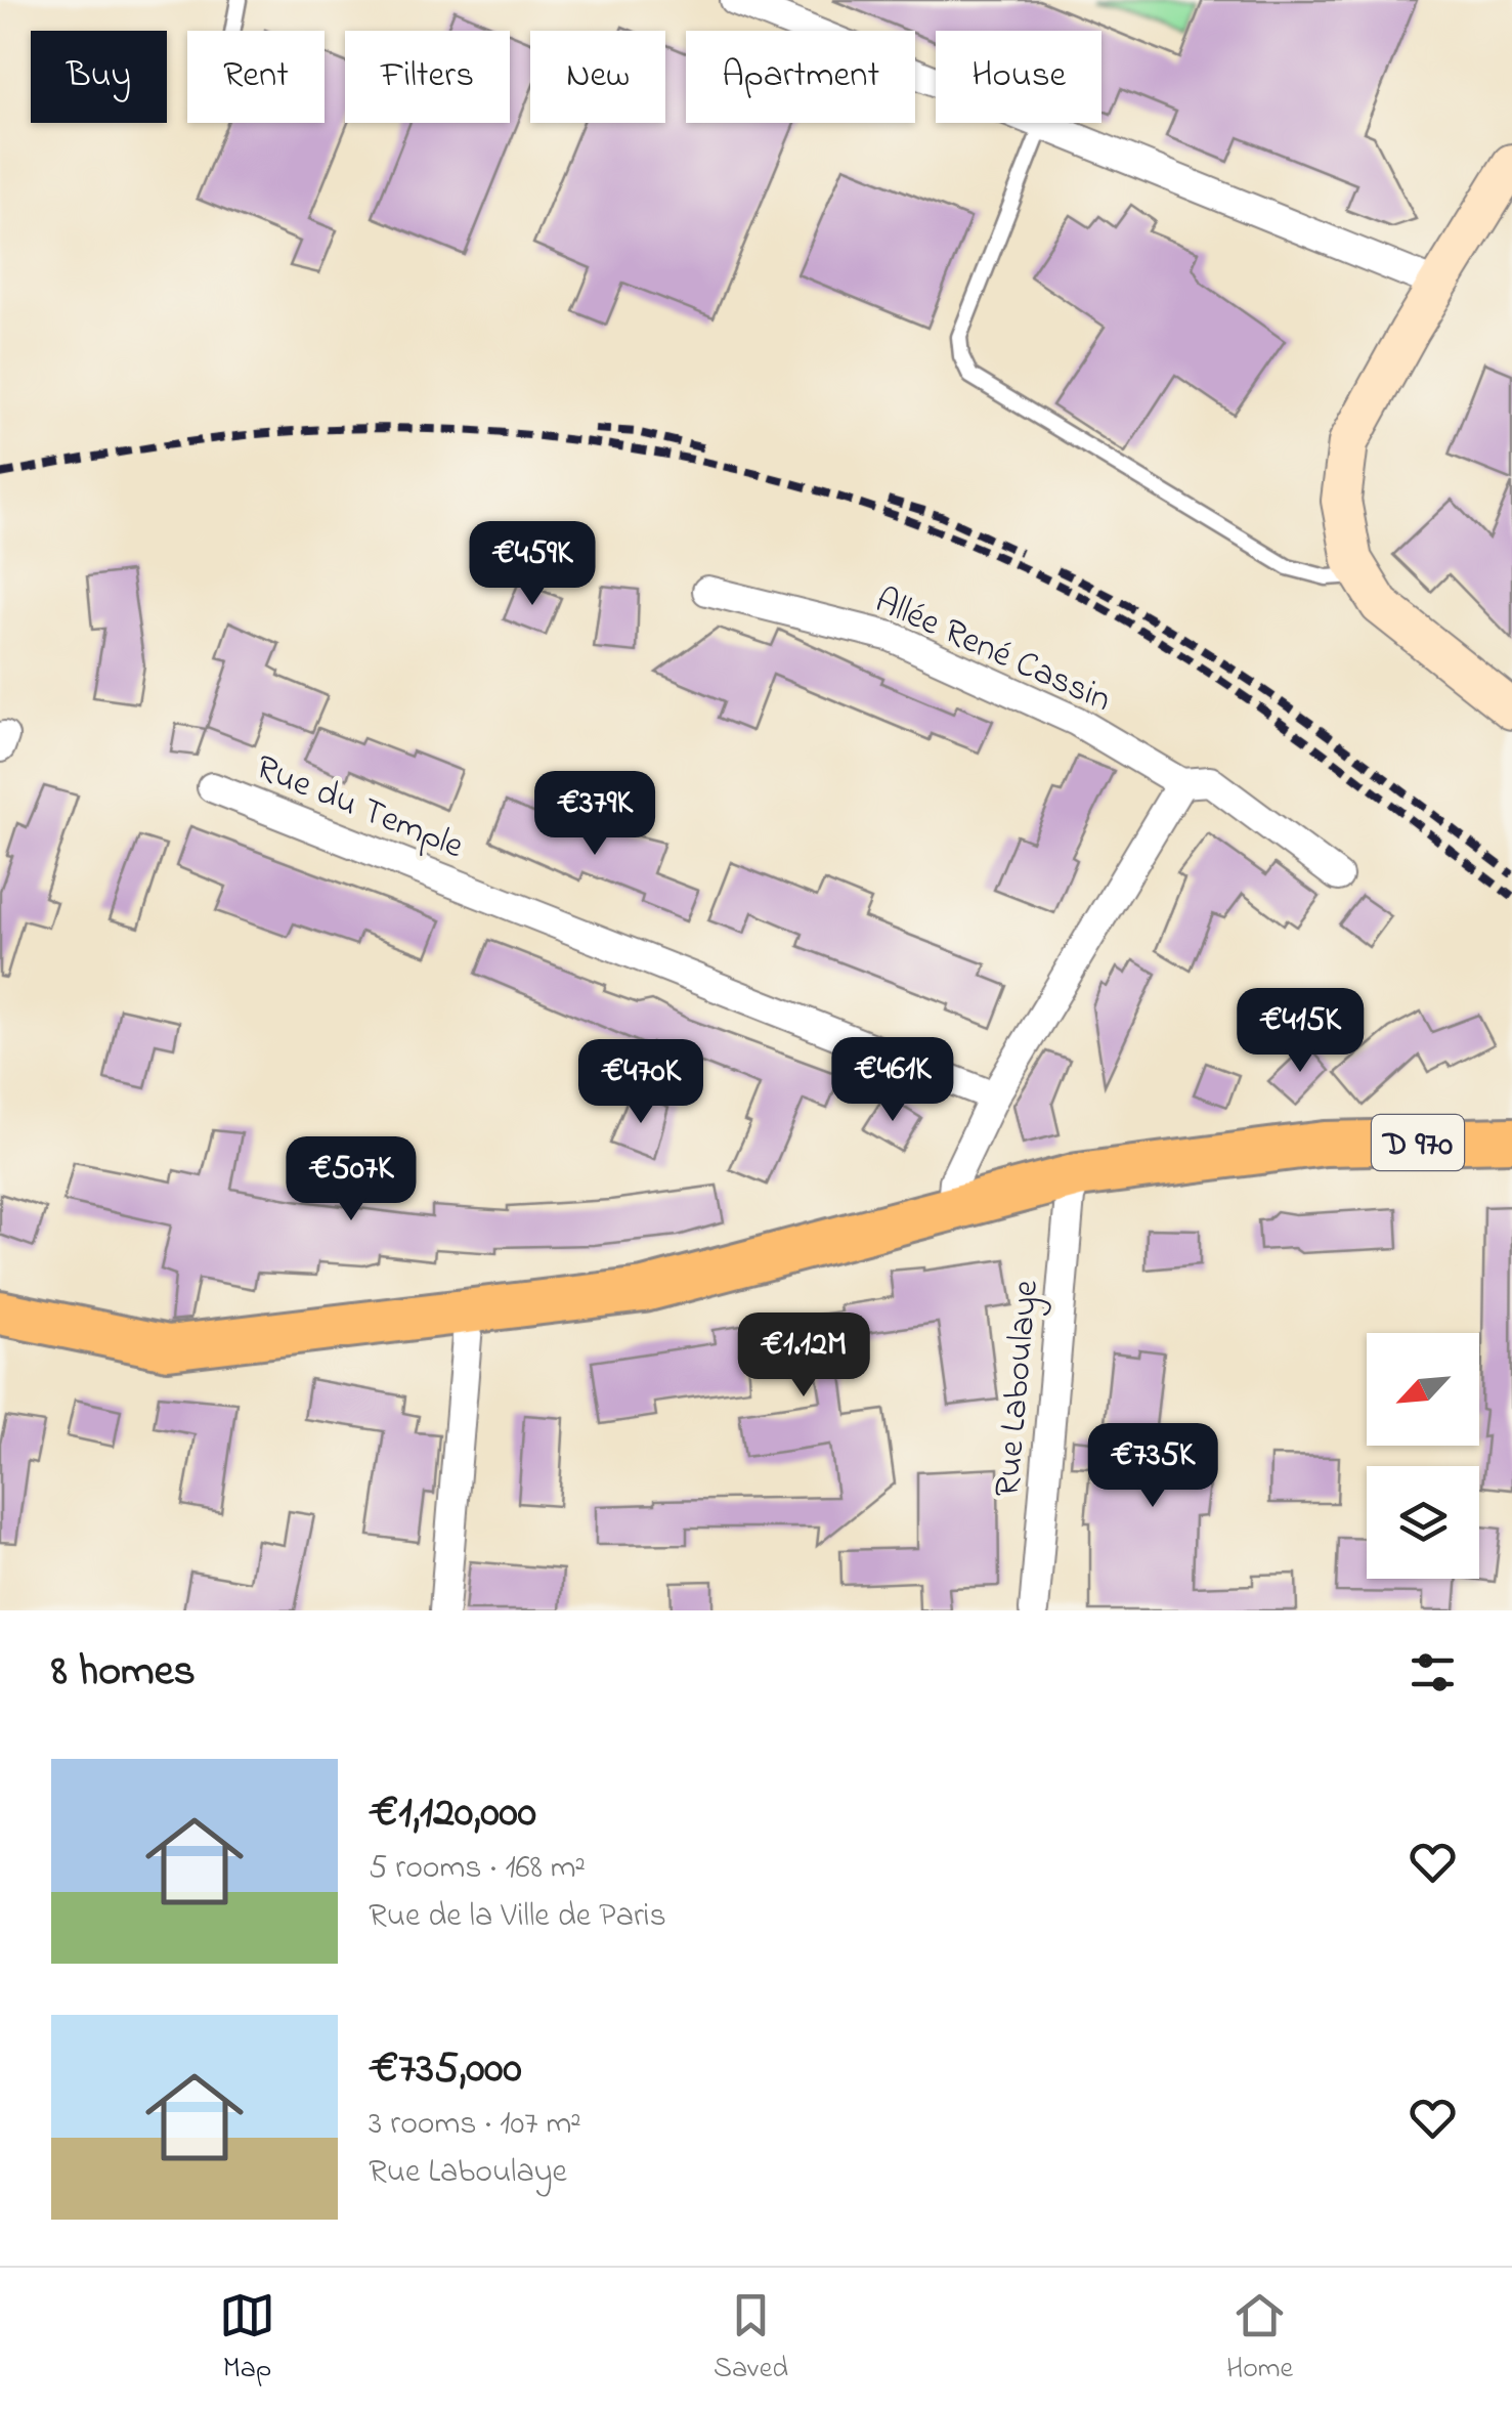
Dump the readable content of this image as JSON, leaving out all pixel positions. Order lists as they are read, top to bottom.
{
  "streets": {
    "main road": ["D 970"],
    "street": ["Allée René Cassin", "Rue du Temple", "Rue Laboulaye"]
  },
  "crossings": [
    ["D 970", "Rue Laboulaye"]
  ],
  "north": "bottom left",
  "page": {
    "chip": [
      "Buy",
      "Rent",
      "Filters",
      "New",
      "Apartment",
      "House"
    ],
    "price": [
      "€459K",
      "€379K",
      "€415K",
      "€461K",
      "€470K",
      "€507K",
      "€1.12M",
      "€735K"
    ],
    "heading": "8 homes",
    "list": [
      {
        "name": "€1,120,000",
        "note": "5 rooms · 168 m² · Rue de la Ville de Paris"
      },
      {
        "name": "€735,000",
        "note": "3 rooms · 107 m² · Rue Laboulaye"
      }
    ],
    "tabs": ["Map", "Saved", "Home"]
  }
}
